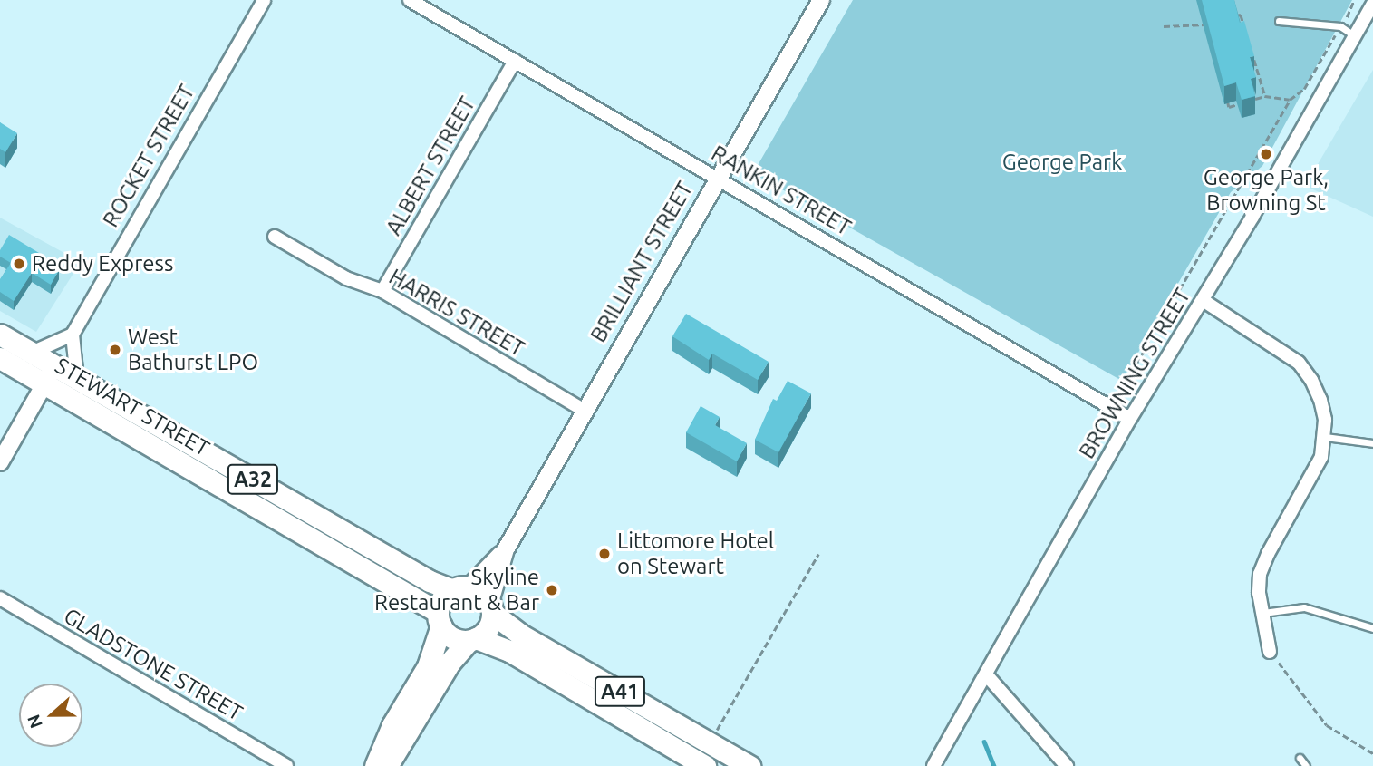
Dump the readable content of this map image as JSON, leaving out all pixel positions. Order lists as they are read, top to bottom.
{
  "streets": {
    "highway": ["STEWART STREET", "A32", "A41"],
    "street": [
      "ROCKET STREET",
      "ALBERT STREET",
      "RANKIN STREET",
      "BRILLIANT STREET",
      "HARRIS STREET",
      "BROWNING STREET",
      "GLADSTONE STREET"
    ]
  },
  "crossings": [
    ["ALBERT STREET", "RANKIN STREET"],
    ["ALBERT STREET", "HARRIS STREET"],
    ["RANKIN STREET", "BRILLIANT STREET"],
    ["RANKIN STREET", "BROWNING STREET"],
    ["BRILLIANT STREET", "HARRIS STREET"],
    ["BRILLIANT STREET", "STEWART STREET"],
    ["BRILLIANT STREET", "A32"],
    ["BRILLIANT STREET", "A41"],
    ["STEWART STREET", "A32"],
    ["STEWART STREET", "A41"],
    ["A32", "A41"]
  ],
  "parks": ["George Park"],
  "places": [
    "George Park, Browning St",
    "Reddy Express",
    "West Bathurst LPO",
    "Littomore Hotel on Stewart",
    "Skyline Restaurant & Bar"
  ],
  "north": "left"
}
